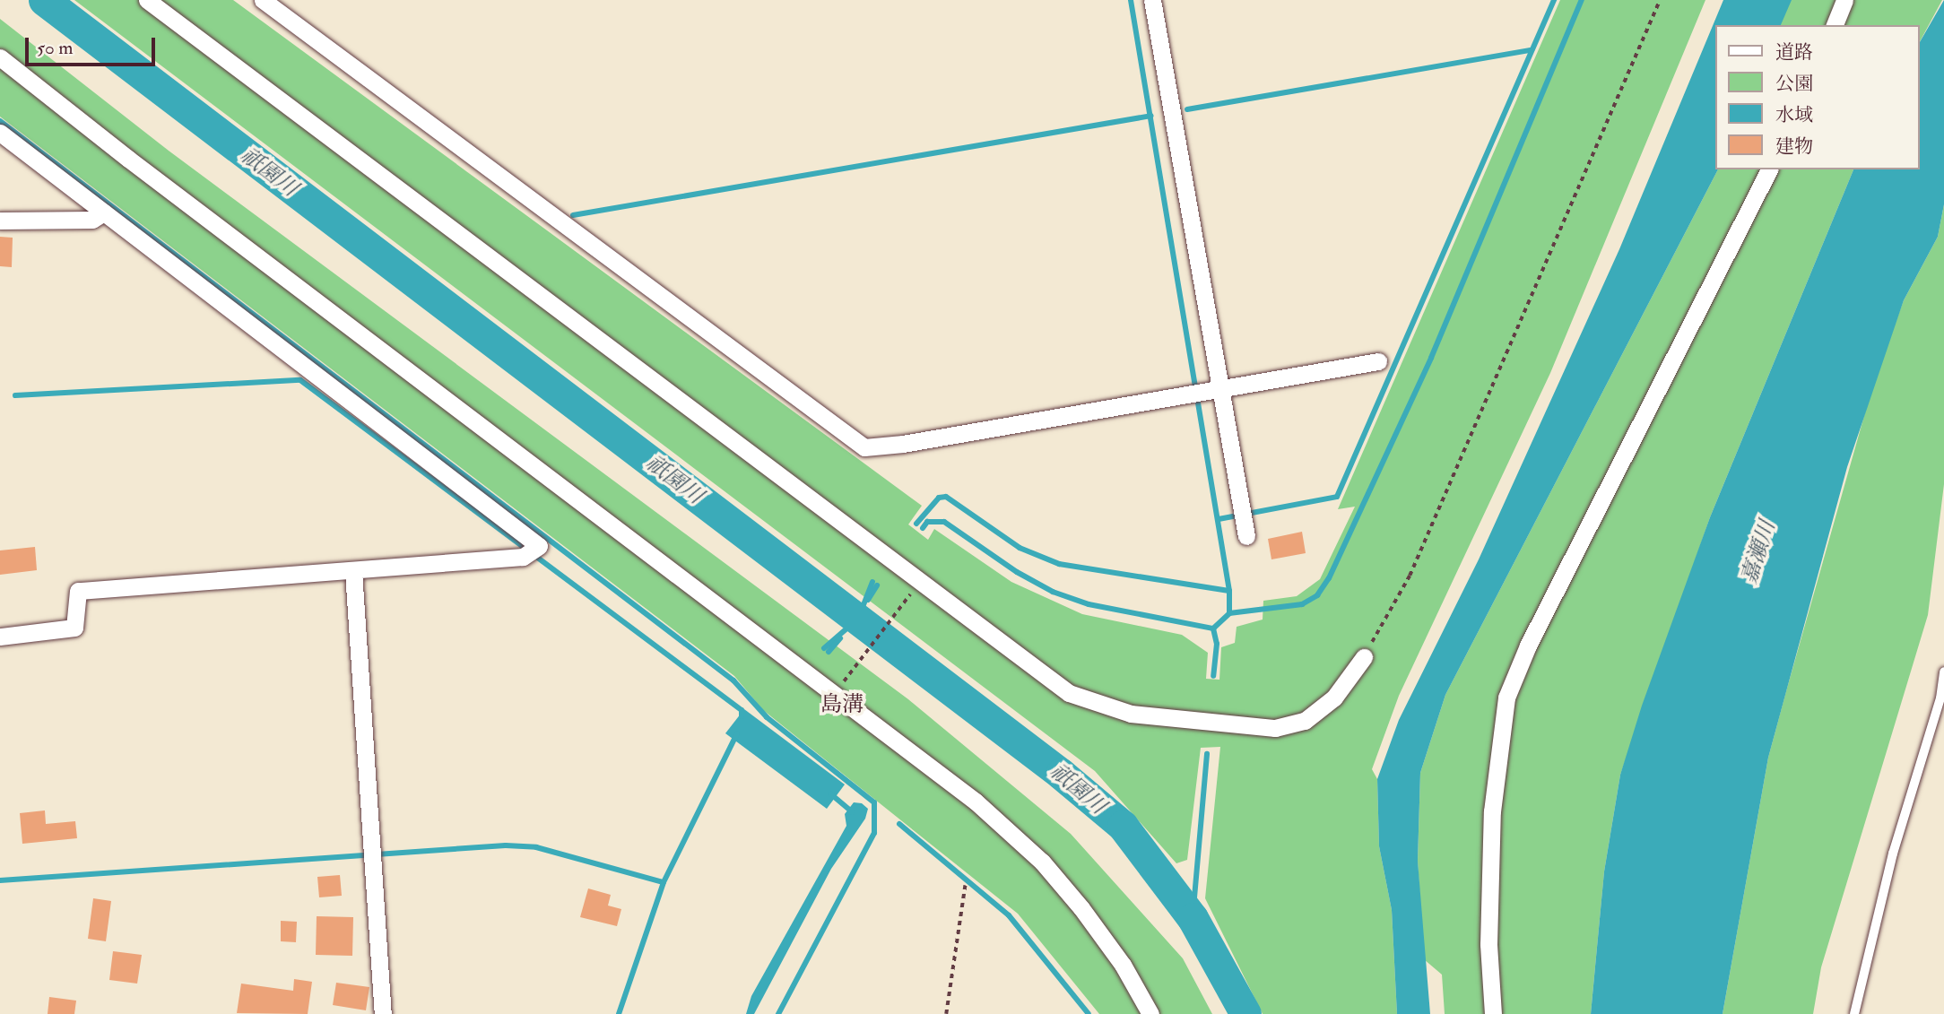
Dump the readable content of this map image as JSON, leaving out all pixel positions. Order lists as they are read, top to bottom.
{
  "districts": ["島溝"],
  "water": ["祇園川", "嘉瀬川"],
  "legend": [
    "道路",
    "公園",
    "水域",
    "建物"
  ],
  "scale_bar": "50 m"
}
